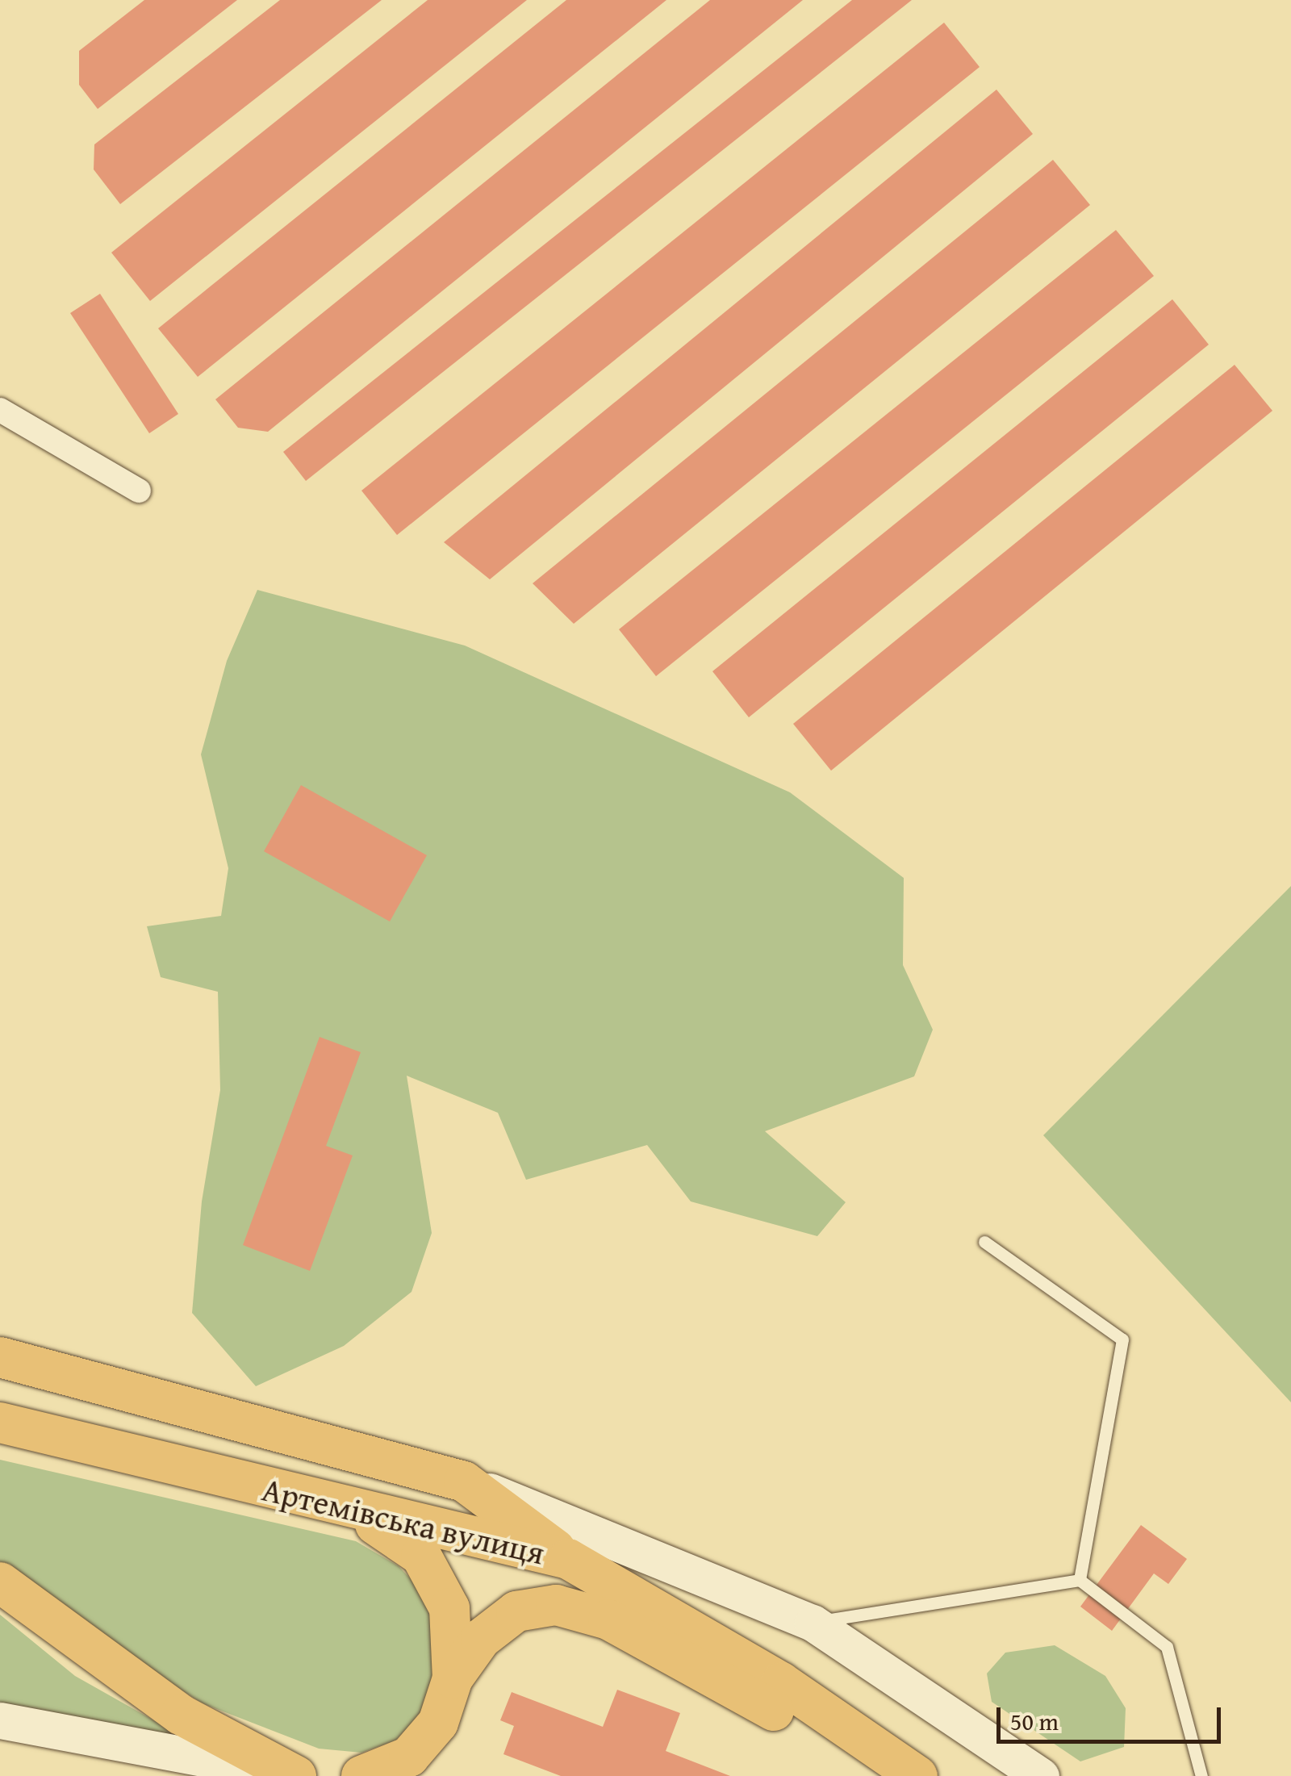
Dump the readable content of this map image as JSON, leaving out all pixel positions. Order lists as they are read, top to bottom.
{
  "streets": {
    "main road": ["Артемівська вулиця"]
  },
  "scale_bar": "50 m"
}
